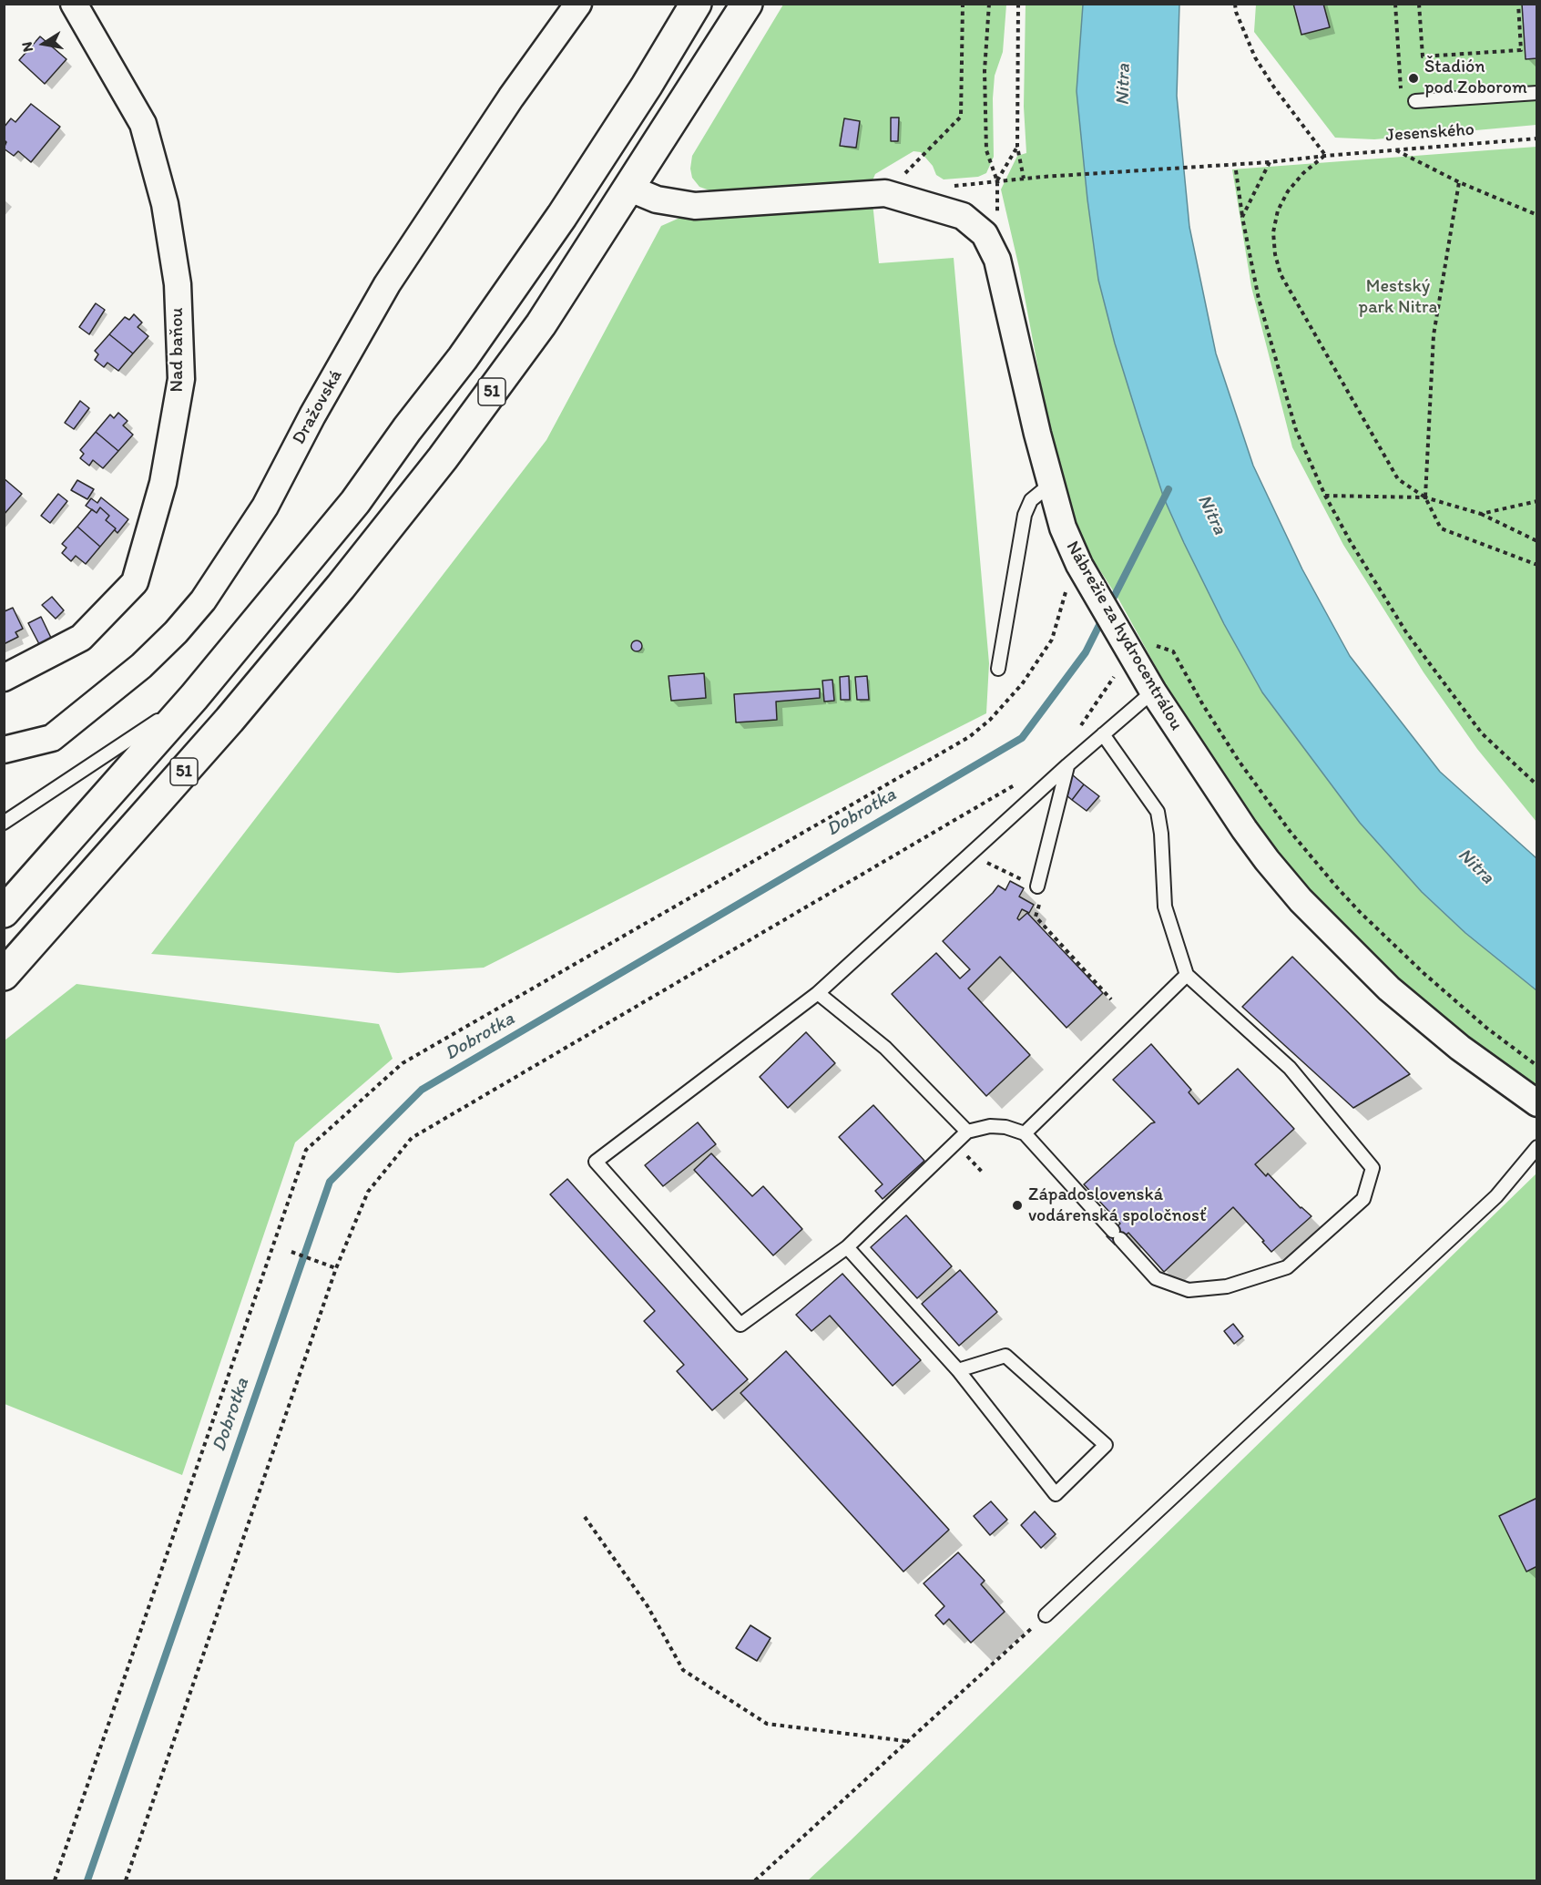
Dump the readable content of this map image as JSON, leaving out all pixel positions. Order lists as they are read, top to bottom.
{
  "streets": {
    "main road": ["51"],
    "street": ["Nad baňou", "Dražovská", "Nábrežie za hydrocentrálou"],
    "path": ["Jesenského"]
  },
  "crossings": [
    ["51", "Nábrežie za hydrocentrálou"]
  ],
  "water": ["Nitra", "Dobrotka"],
  "parks": ["Mestský park Nitra"],
  "places": ["Štadión pod Zoborom", "Západoslovenská vodárenská spoločnosť"],
  "north": "left"
}
